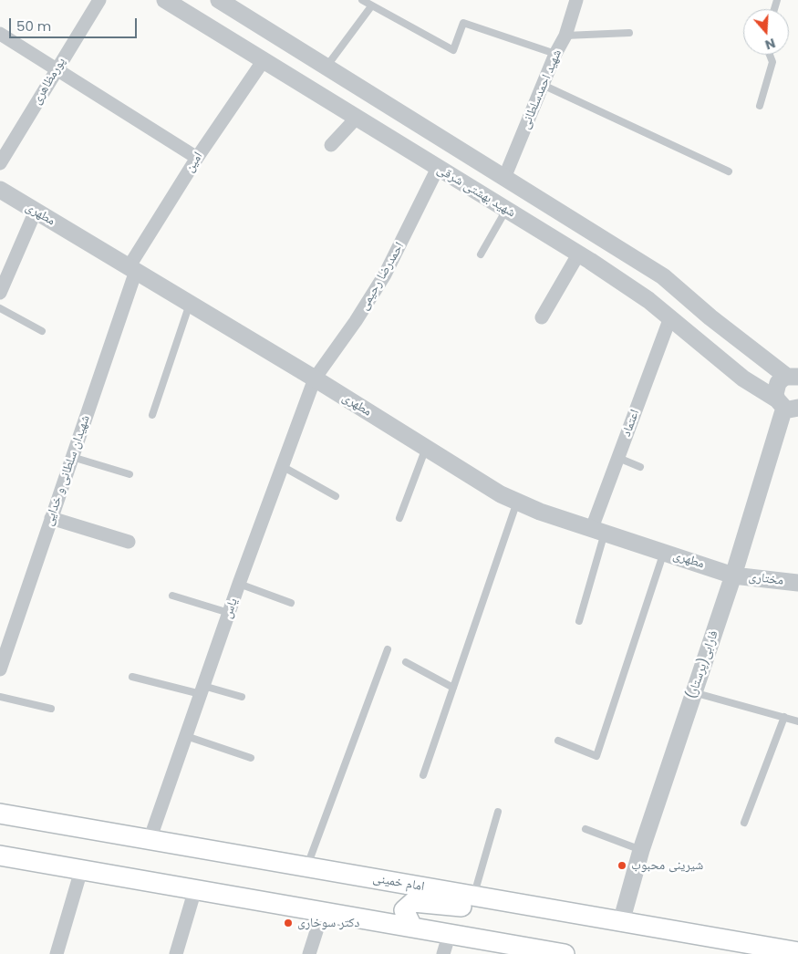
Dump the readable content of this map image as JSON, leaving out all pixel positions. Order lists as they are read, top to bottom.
{
  "streets": {
    "main road": ["امام خمینی"],
    "street": [
      "پورمظاهری",
      "شهید احمدسلطانی",
      "امین",
      "شهید بهشتی شرقی",
      "مطهری",
      "احمدرضا رحیمی",
      "اعتماد",
      "شهیدان سلطانی و خدایی",
      "مختاری",
      "یاس",
      "(پرستار)فارابی"
    ]
  },
  "crossings": [
    ["شهید احمدسلطانی", "شهید بهشتی شرقی"],
    ["امین", "شهید بهشتی شرقی"],
    ["امین", "مطهری"],
    ["امین", "شهیدان سلطانی و خدایی"],
    ["شهید بهشتی شرقی", "احمدرضا رحیمی"],
    ["شهید بهشتی شرقی", "اعتماد"],
    ["شهید بهشتی شرقی", "(پرستار)فارابی"],
    ["مطهری", "احمدرضا رحیمی"],
    ["مطهری", "اعتماد"],
    ["مطهری", "شهیدان سلطانی و خدایی"],
    ["مطهری", "مختاری"],
    ["مطهری", "یاس"],
    ["مطهری", "(پرستار)فارابی"],
    ["احمدرضا رحیمی", "یاس"],
    ["مختاری", "(پرستار)فارابی"],
    ["یاس", "امام خمینی"],
    ["(پرستار)فارابی", "امام خمینی"]
  ],
  "places": ["شیرینی محبوب", "دکتر سوخاری"],
  "scale_bar": "50 m",
  "north": "bottom"
}
